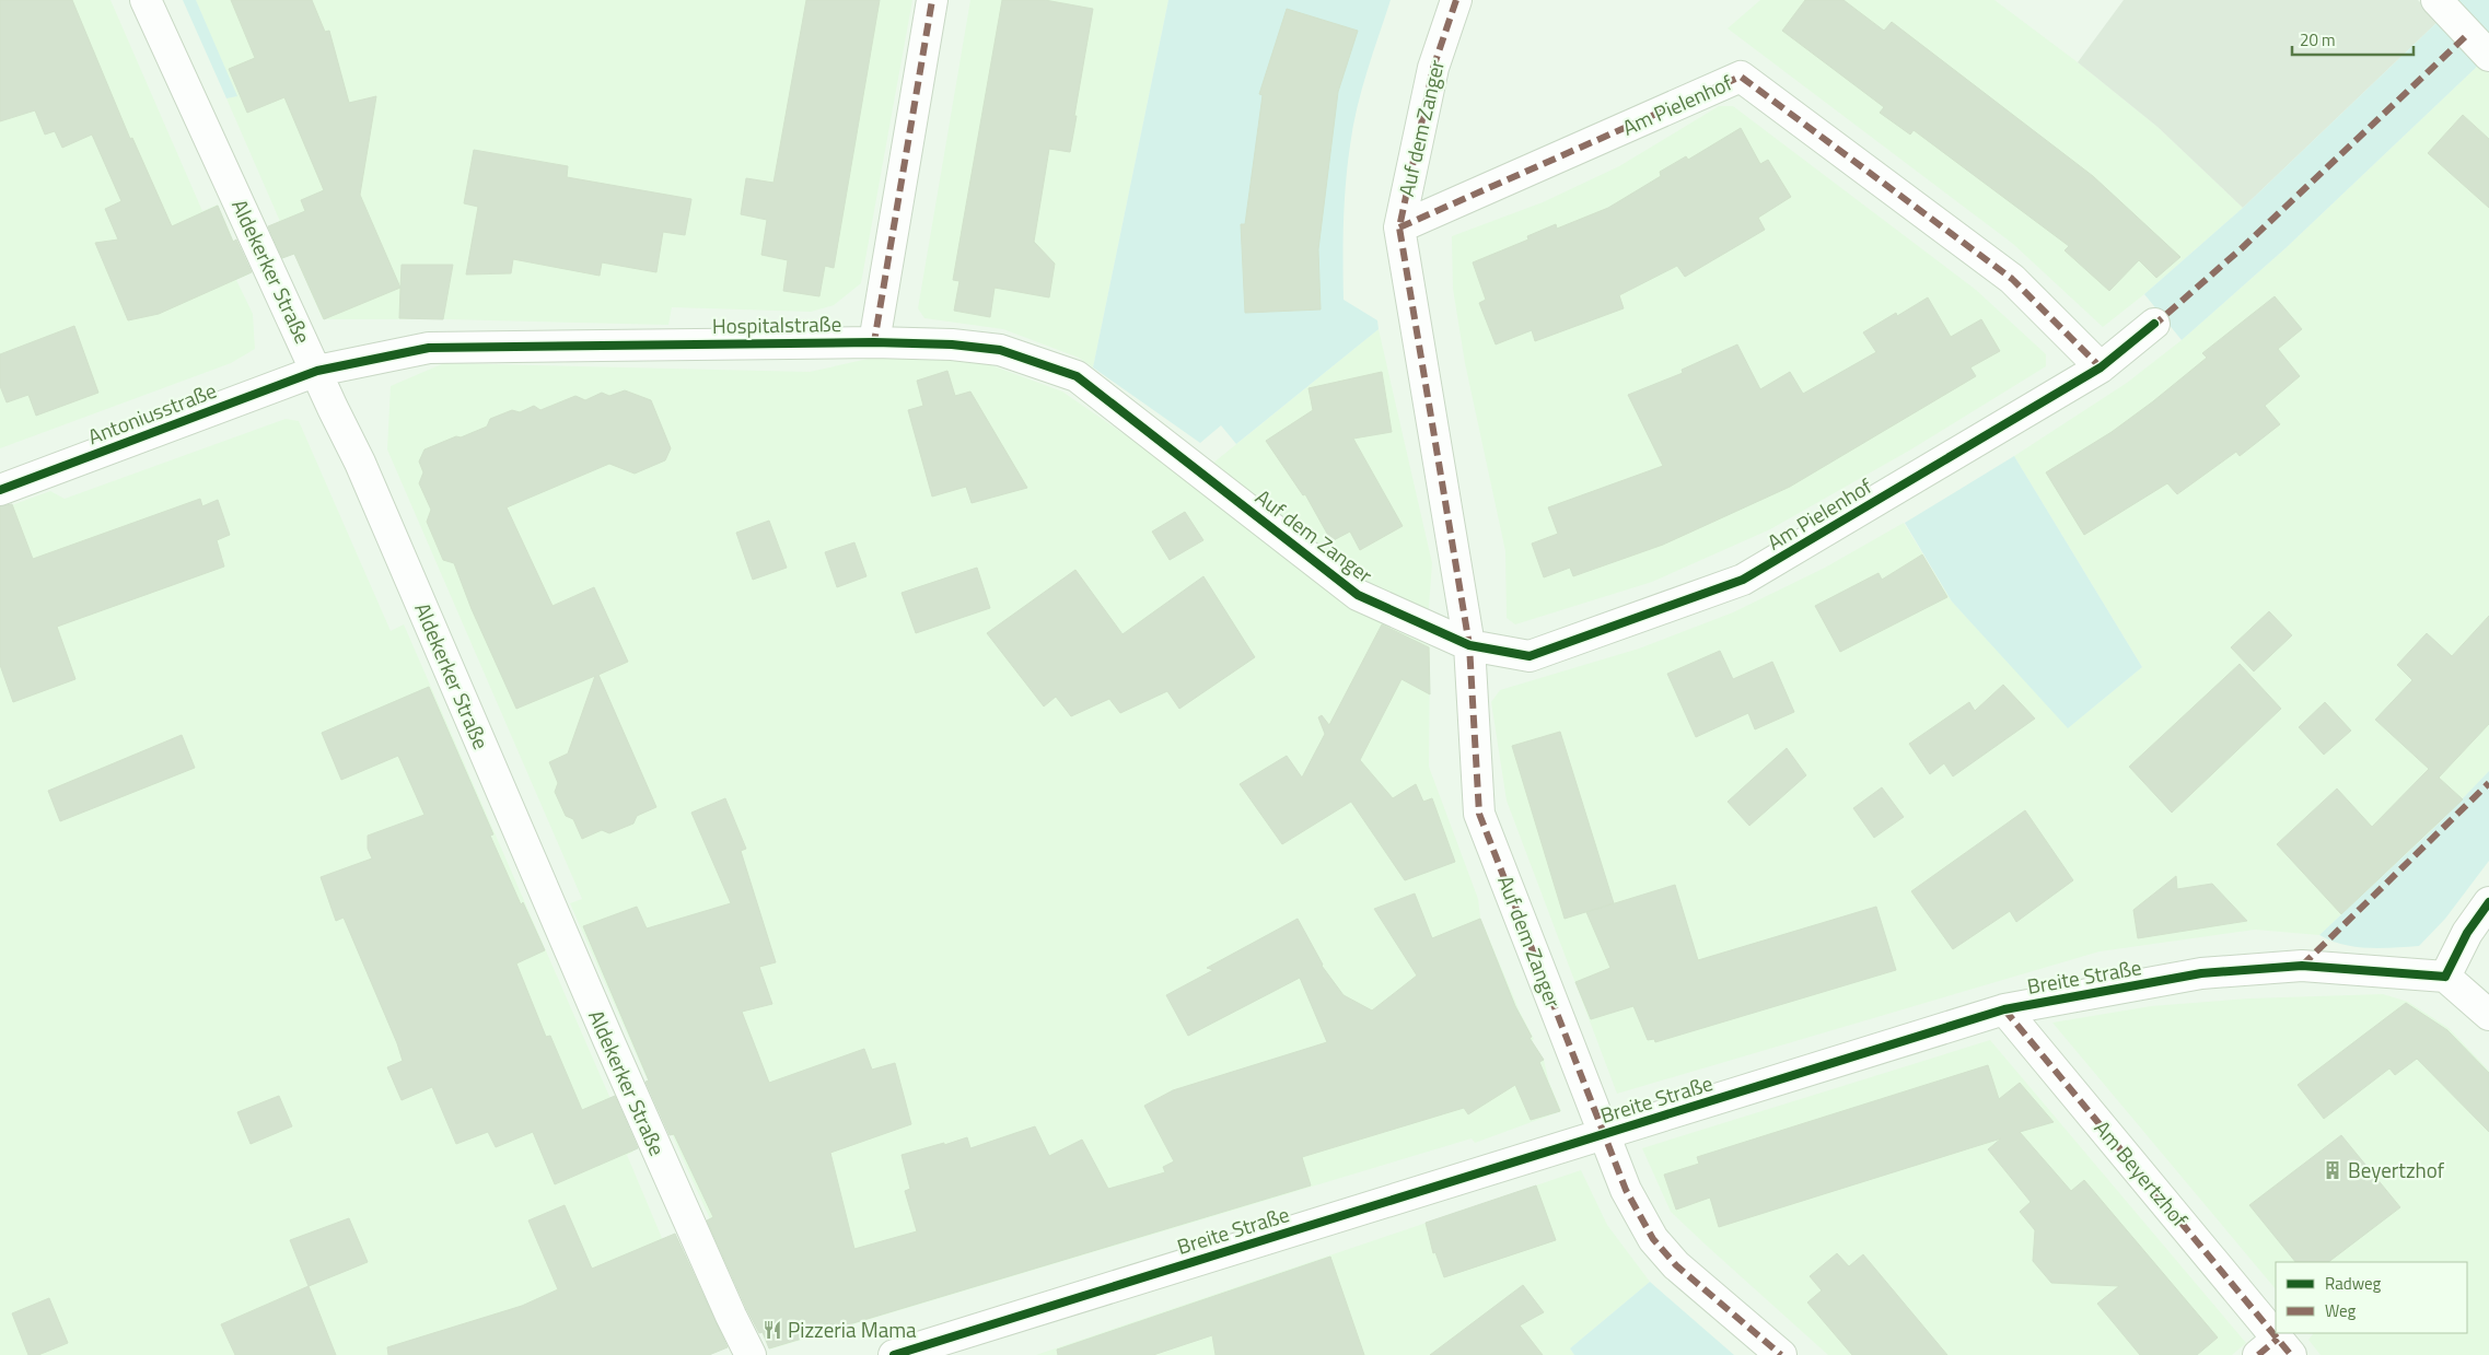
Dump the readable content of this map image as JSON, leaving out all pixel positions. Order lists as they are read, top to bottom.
{
  "streets": {
    "street": [
      "Am Pielenhof",
      "Auf dem Zanger",
      "Aldekerker Straße",
      "Hospitalstraße",
      "Antoniusstraße",
      "Breite Straße",
      "Am Beyertzhof"
    ]
  },
  "crossings": [
    ["Am Pielenhof", "Auf dem Zanger"],
    ["Auf dem Zanger", "Hospitalstraße"],
    ["Auf dem Zanger", "Breite Straße"],
    ["Aldekerker Straße", "Hospitalstraße"],
    ["Aldekerker Straße", "Antoniusstraße"],
    ["Hospitalstraße", "Antoniusstraße"],
    ["Breite Straße", "Am Beyertzhof"]
  ],
  "places": {
    "building": ["Beyertzhof"],
    "restaurant": ["Pizzeria Mama"]
  },
  "legend": ["Radweg", "Weg"],
  "scale_bar": "20 m"
}
